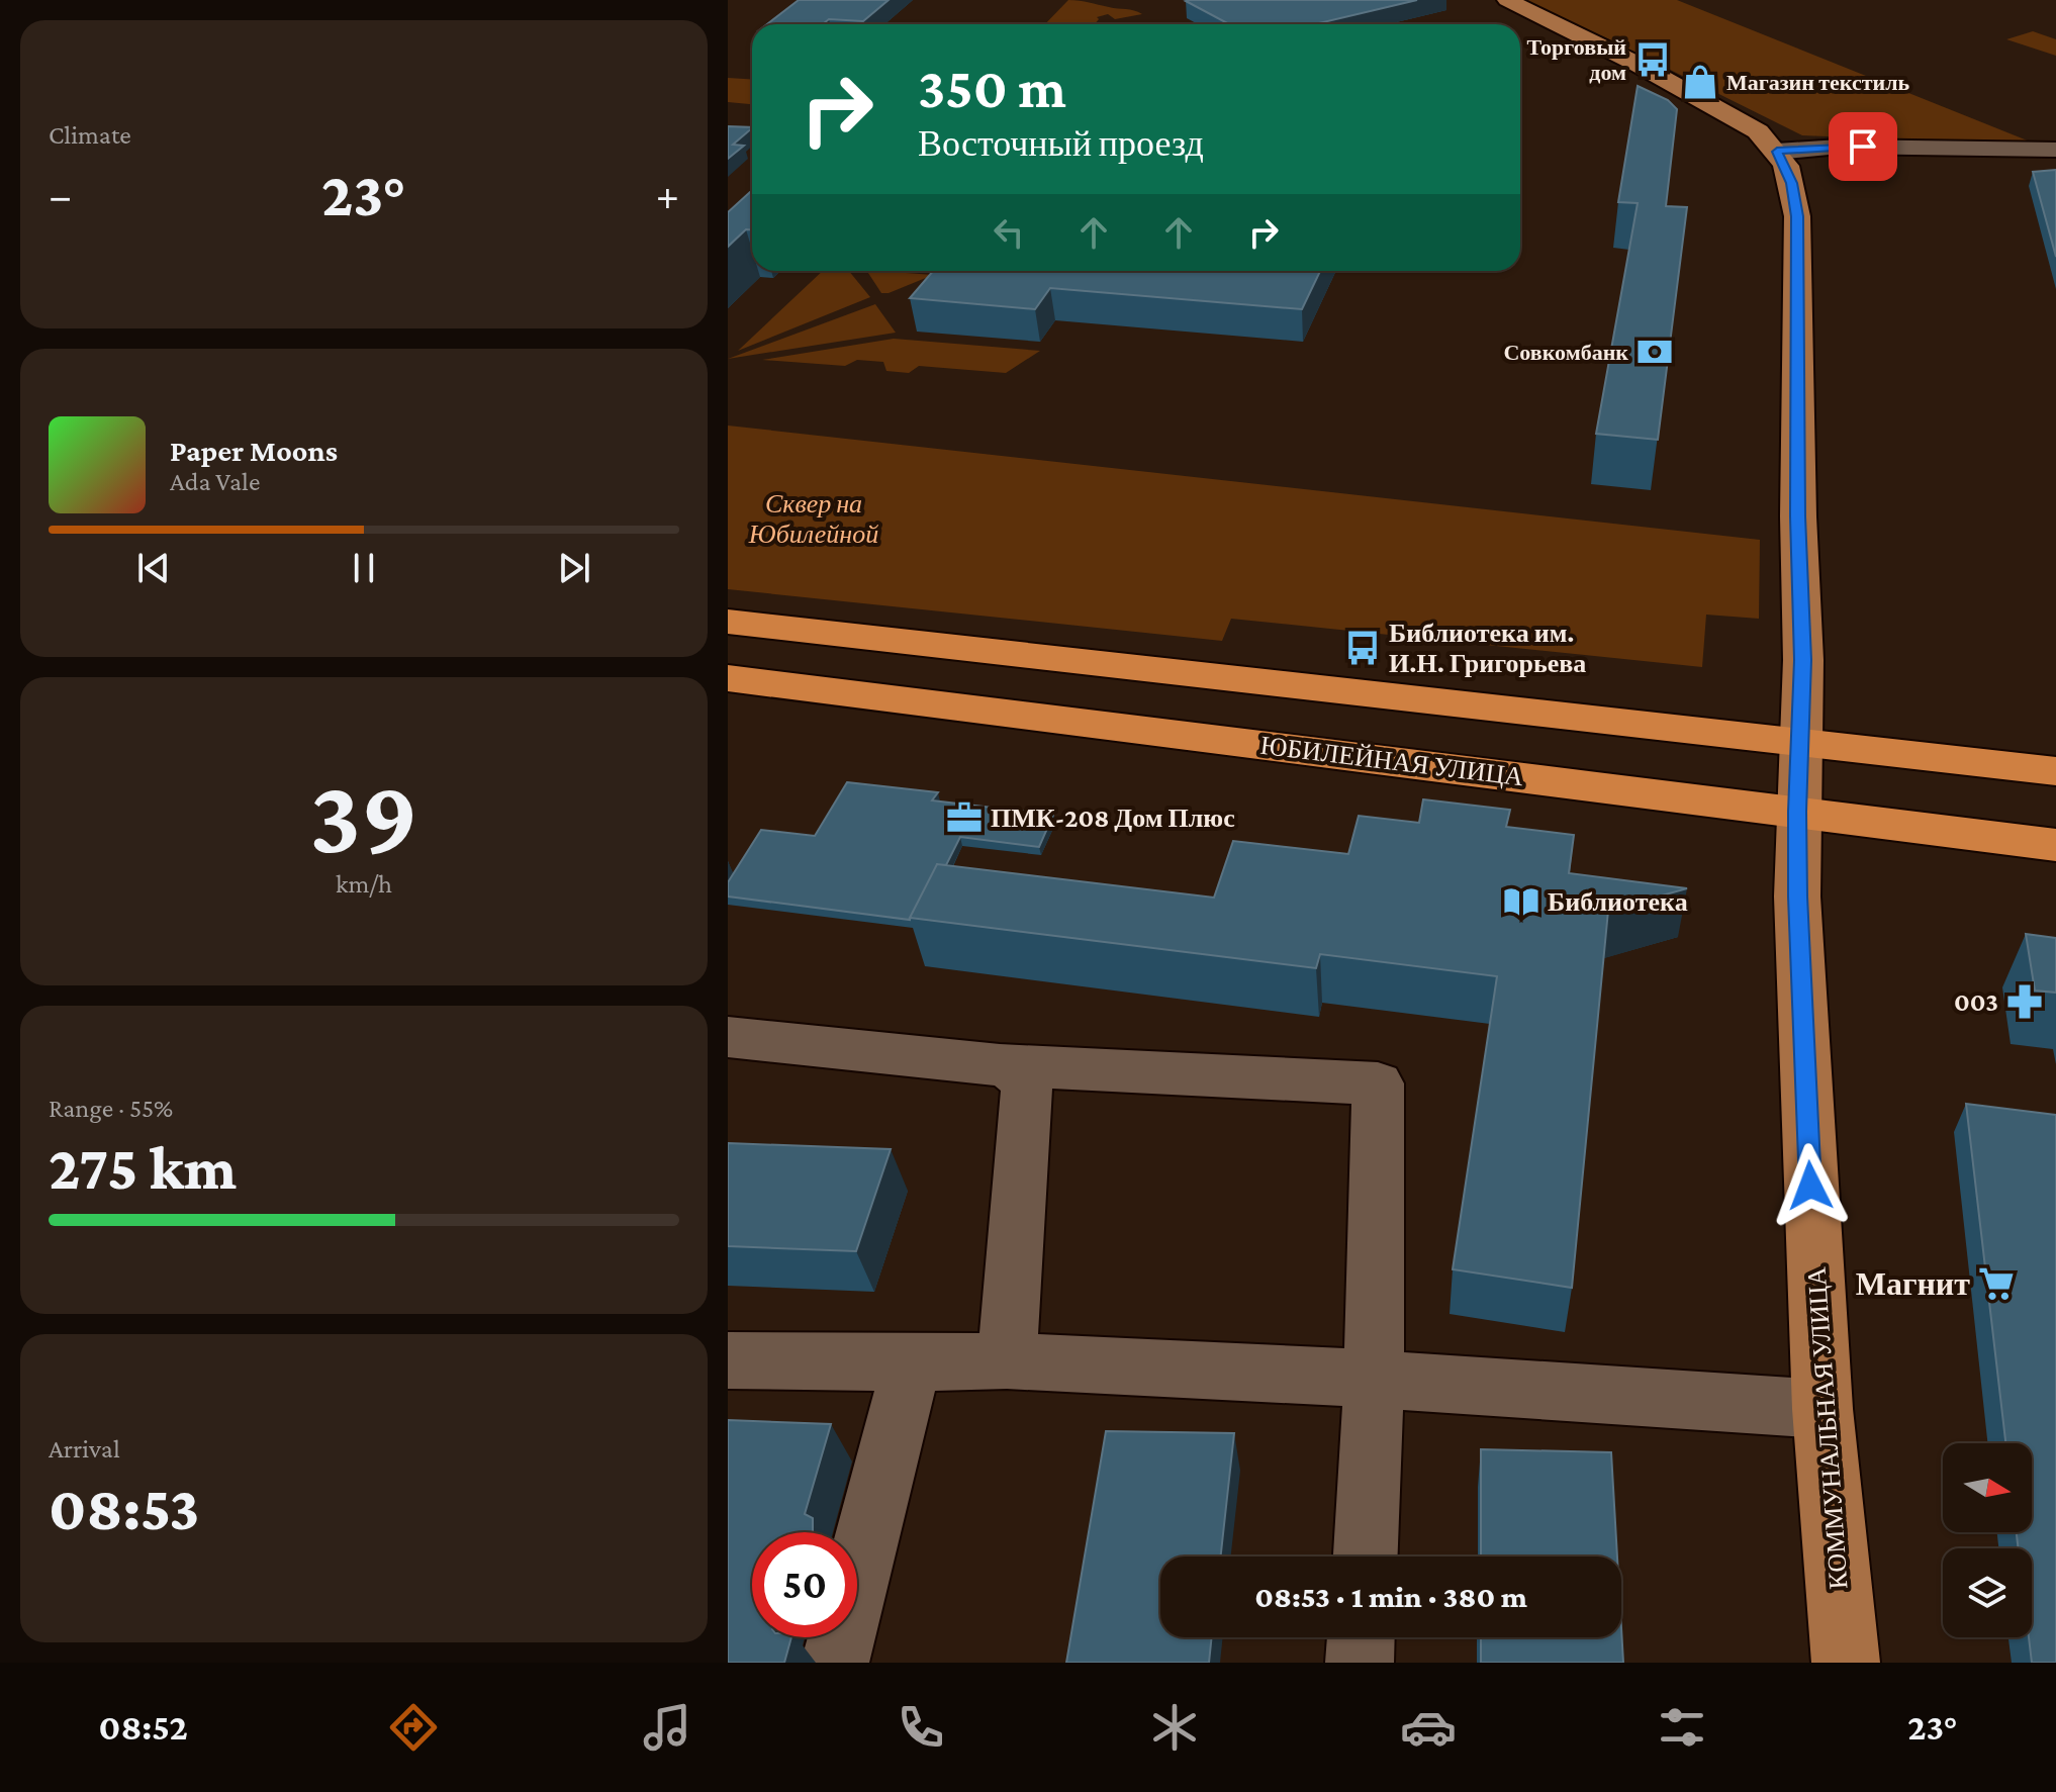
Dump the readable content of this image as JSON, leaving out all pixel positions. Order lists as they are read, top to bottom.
{
  "streets": {
    "highway": ["ЮБИЛЕЙНАЯ УЛИЦА"],
    "main road": ["КОММУНАЛЬНАЯ УЛИЦА"]
  },
  "crossings": [
    ["ЮБИЛЕЙНАЯ УЛИЦА", "КОММУНАЛЬНАЯ УЛИЦА"]
  ],
  "parks": ["Сквер на Юбилейной"],
  "places": {
    "bus stop": ["Торговый дом", "Библиотека им. И.Н. Григорьева"],
    "shop": ["Магазин текстиль"],
    "bank": ["Совкомбанк"],
    "office": ["ПМК-208 Дом Плюс"],
    "library": ["Библиотека"],
    "pharmacy": ["003"],
    "supermarket": ["Магнит"]
  },
  "north": "right",
  "page": {
    "tile": [
      "Climate",
      ["39", "km/h"],
      ["Range · 55%", "275 km"],
      ["Arrival", "08:53"]
    ],
    "turn": ["350 m", "Восточный проезд"],
    "heat": ["−", "23°", "+"],
    "song": ["Paper Moons", "Ada Vale"],
    "limit": "50",
    "trip": "08:53 · 1 min · 380 m",
    "tabs": ["08:52", "23°"]
  }
}
